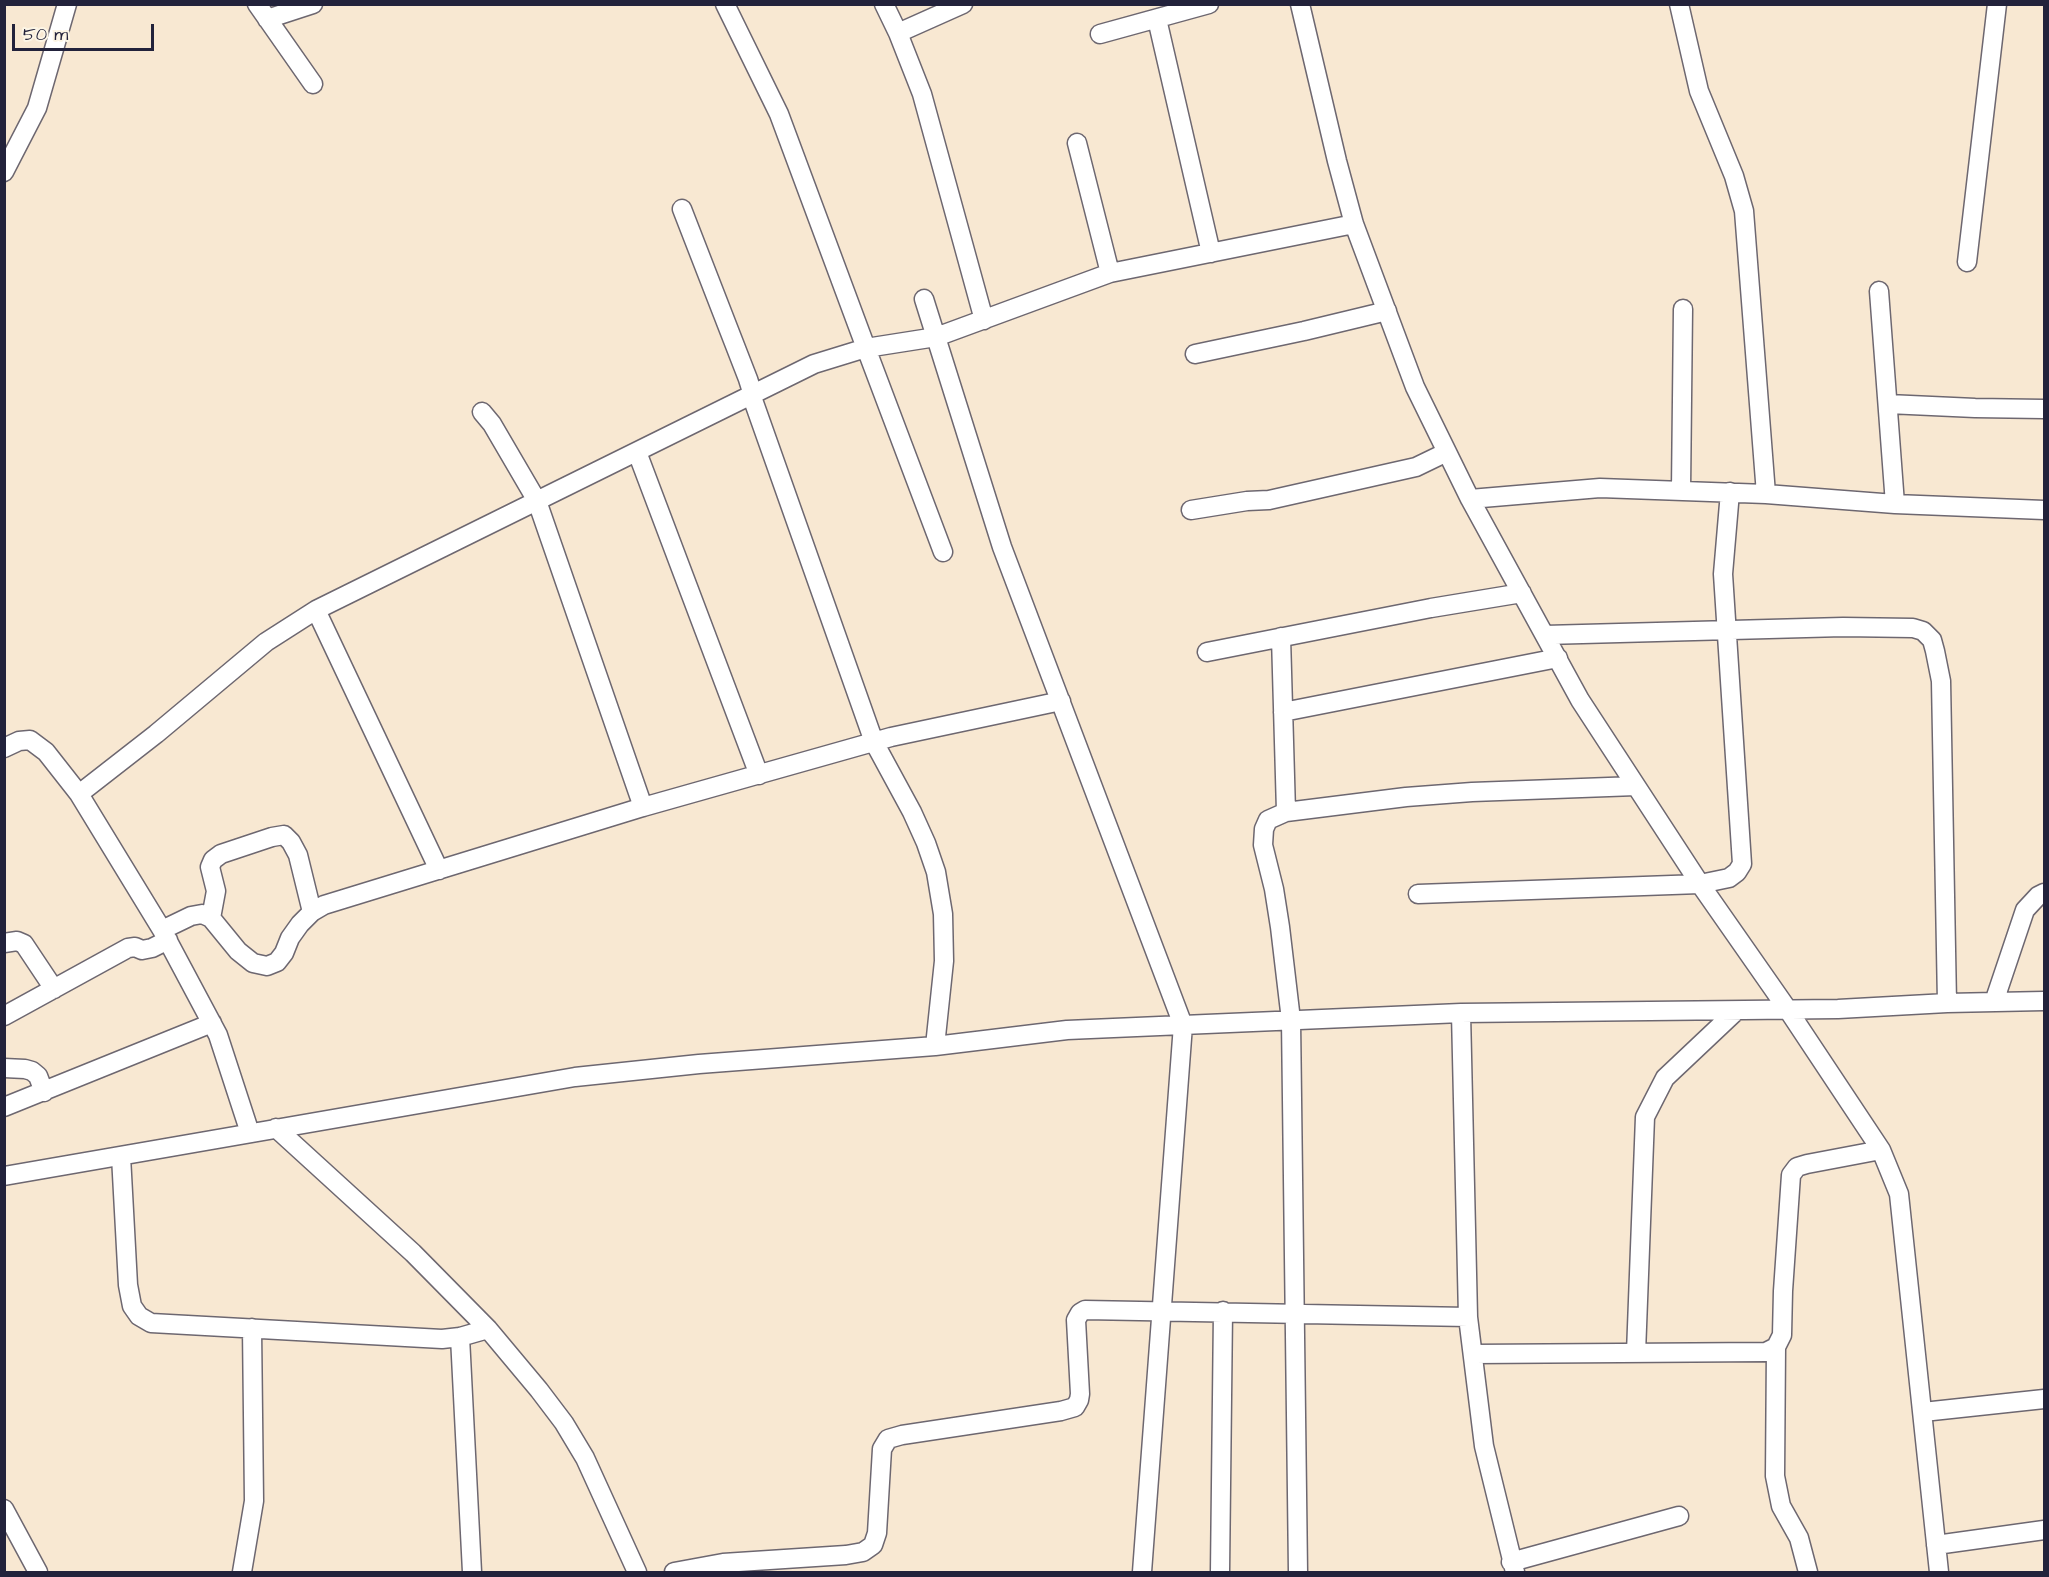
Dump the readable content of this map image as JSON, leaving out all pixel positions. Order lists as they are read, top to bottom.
{
  "scale_bar": "50 m"
}
